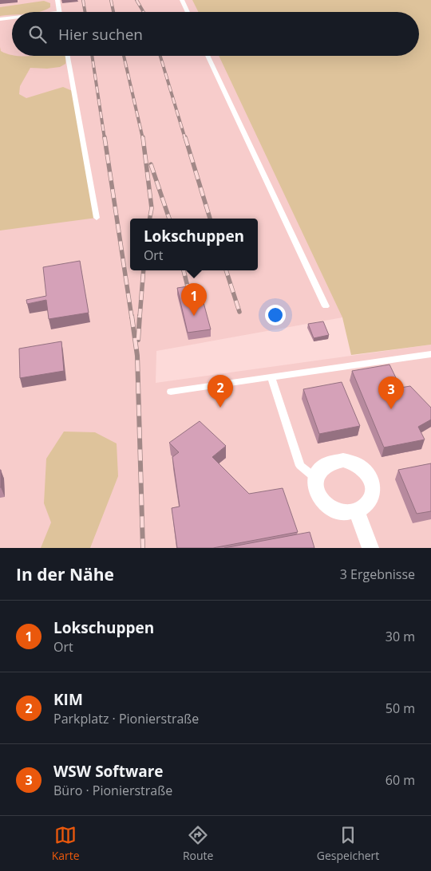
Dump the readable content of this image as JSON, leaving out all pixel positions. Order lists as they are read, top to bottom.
{
  "page": {
    "search": "Hier suchen",
    "popup": ["Lokschuppen", "Ort"],
    "pins": ["1", "2", "3"],
    "heading": ["In der Nähe", "3 Ergebnisse"],
    "list": [
      {
        "mark": "1",
        "name": "Lokschuppen",
        "note": "Ort",
        "value": "30 m"
      },
      {
        "mark": "2",
        "name": "KIM",
        "note": "Parkplatz · Pionierstraße",
        "value": "50 m"
      },
      {
        "mark": "3",
        "name": "WSW Software",
        "note": "Büro · Pionierstraße",
        "value": "60 m"
      }
    ],
    "nav": ["Karte", "Route", "Gespeichert"]
  }
}
